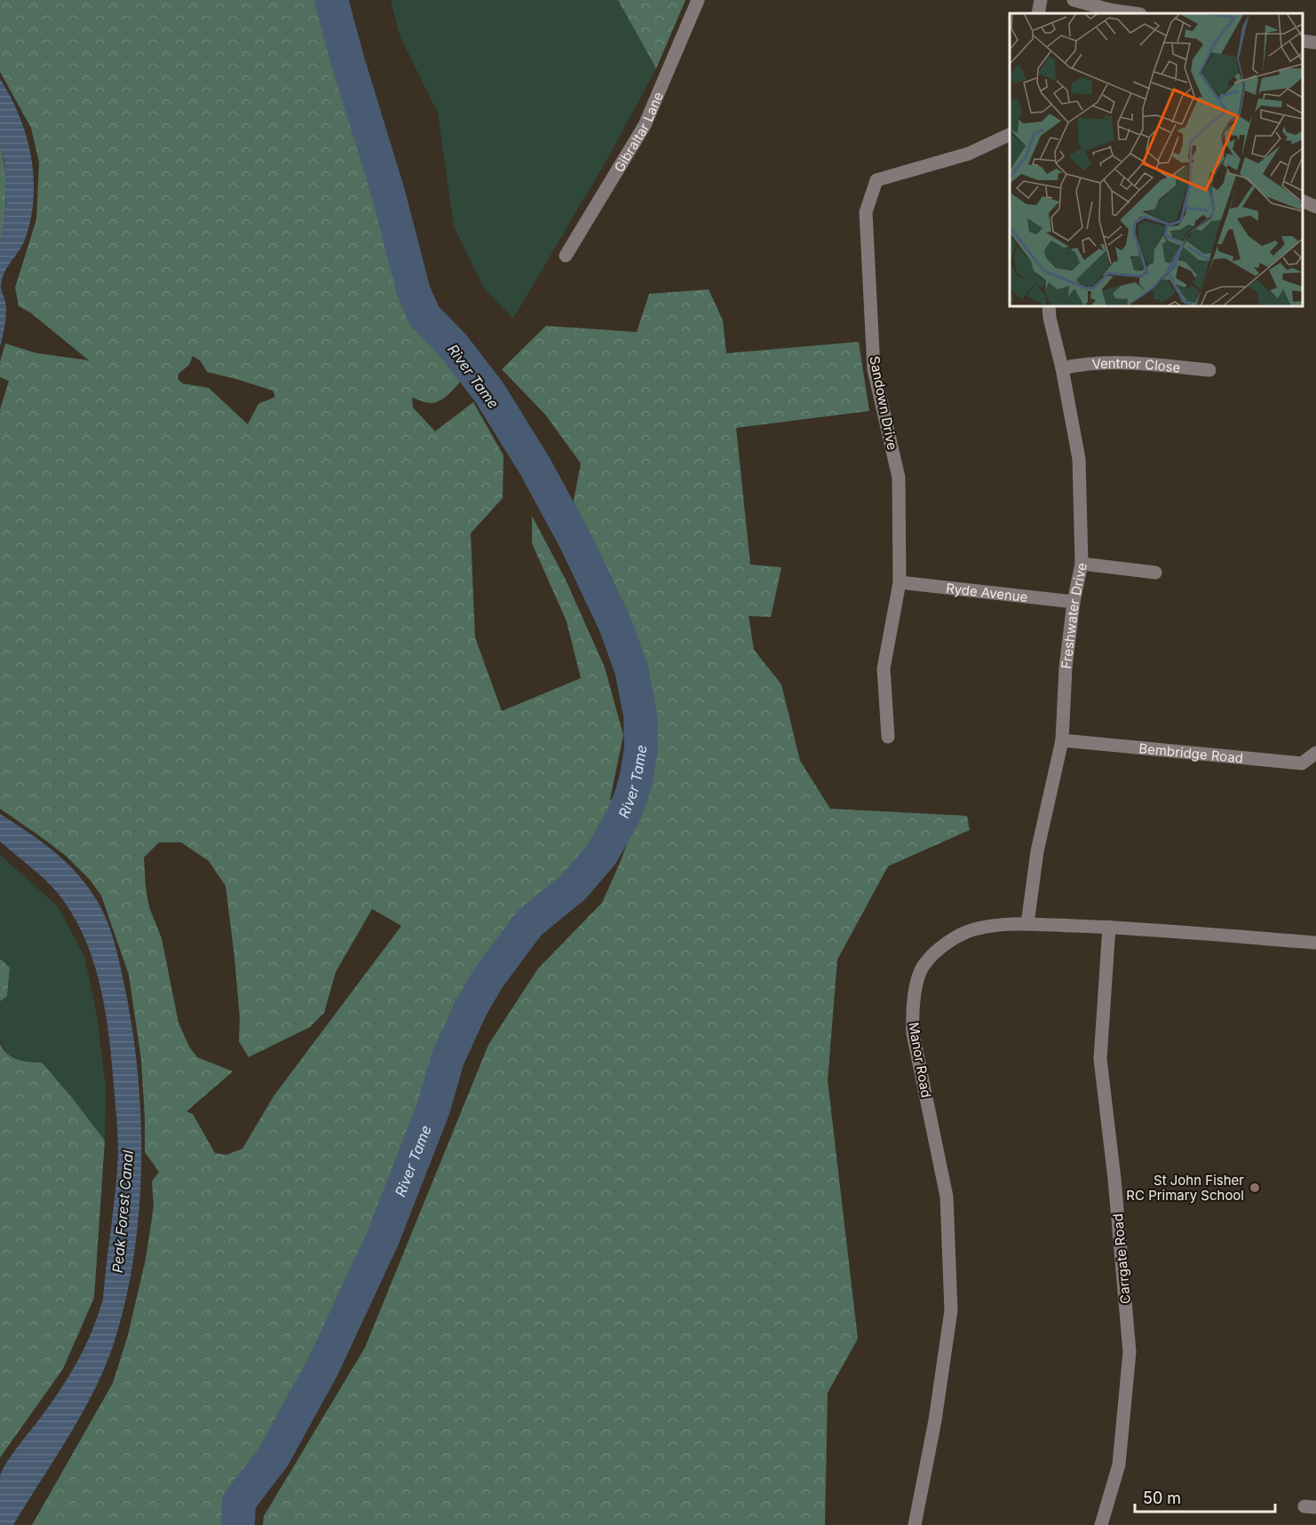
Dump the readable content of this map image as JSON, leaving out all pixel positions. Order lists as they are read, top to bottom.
{
  "streets": {
    "street": [
      "Gibraltar Lane",
      "Ventnor Close",
      "Sandown Drive",
      "Ryde Avenue",
      "Freshwater Drive",
      "Bembridge Road",
      "Manor Road",
      "Carrgate Road"
    ]
  },
  "crossings": [
    ["Ventnor Close", "Freshwater Drive"],
    ["Sandown Drive", "Ryde Avenue"],
    ["Ryde Avenue", "Freshwater Drive"],
    ["Freshwater Drive", "Bembridge Road"],
    ["Freshwater Drive", "Manor Road"],
    ["Manor Road", "Carrgate Road"]
  ],
  "water": ["River Tame", "Peak Forest Canal"],
  "places": ["St John Fisher RC Primary School"],
  "scale_bar": "50 m"
}
